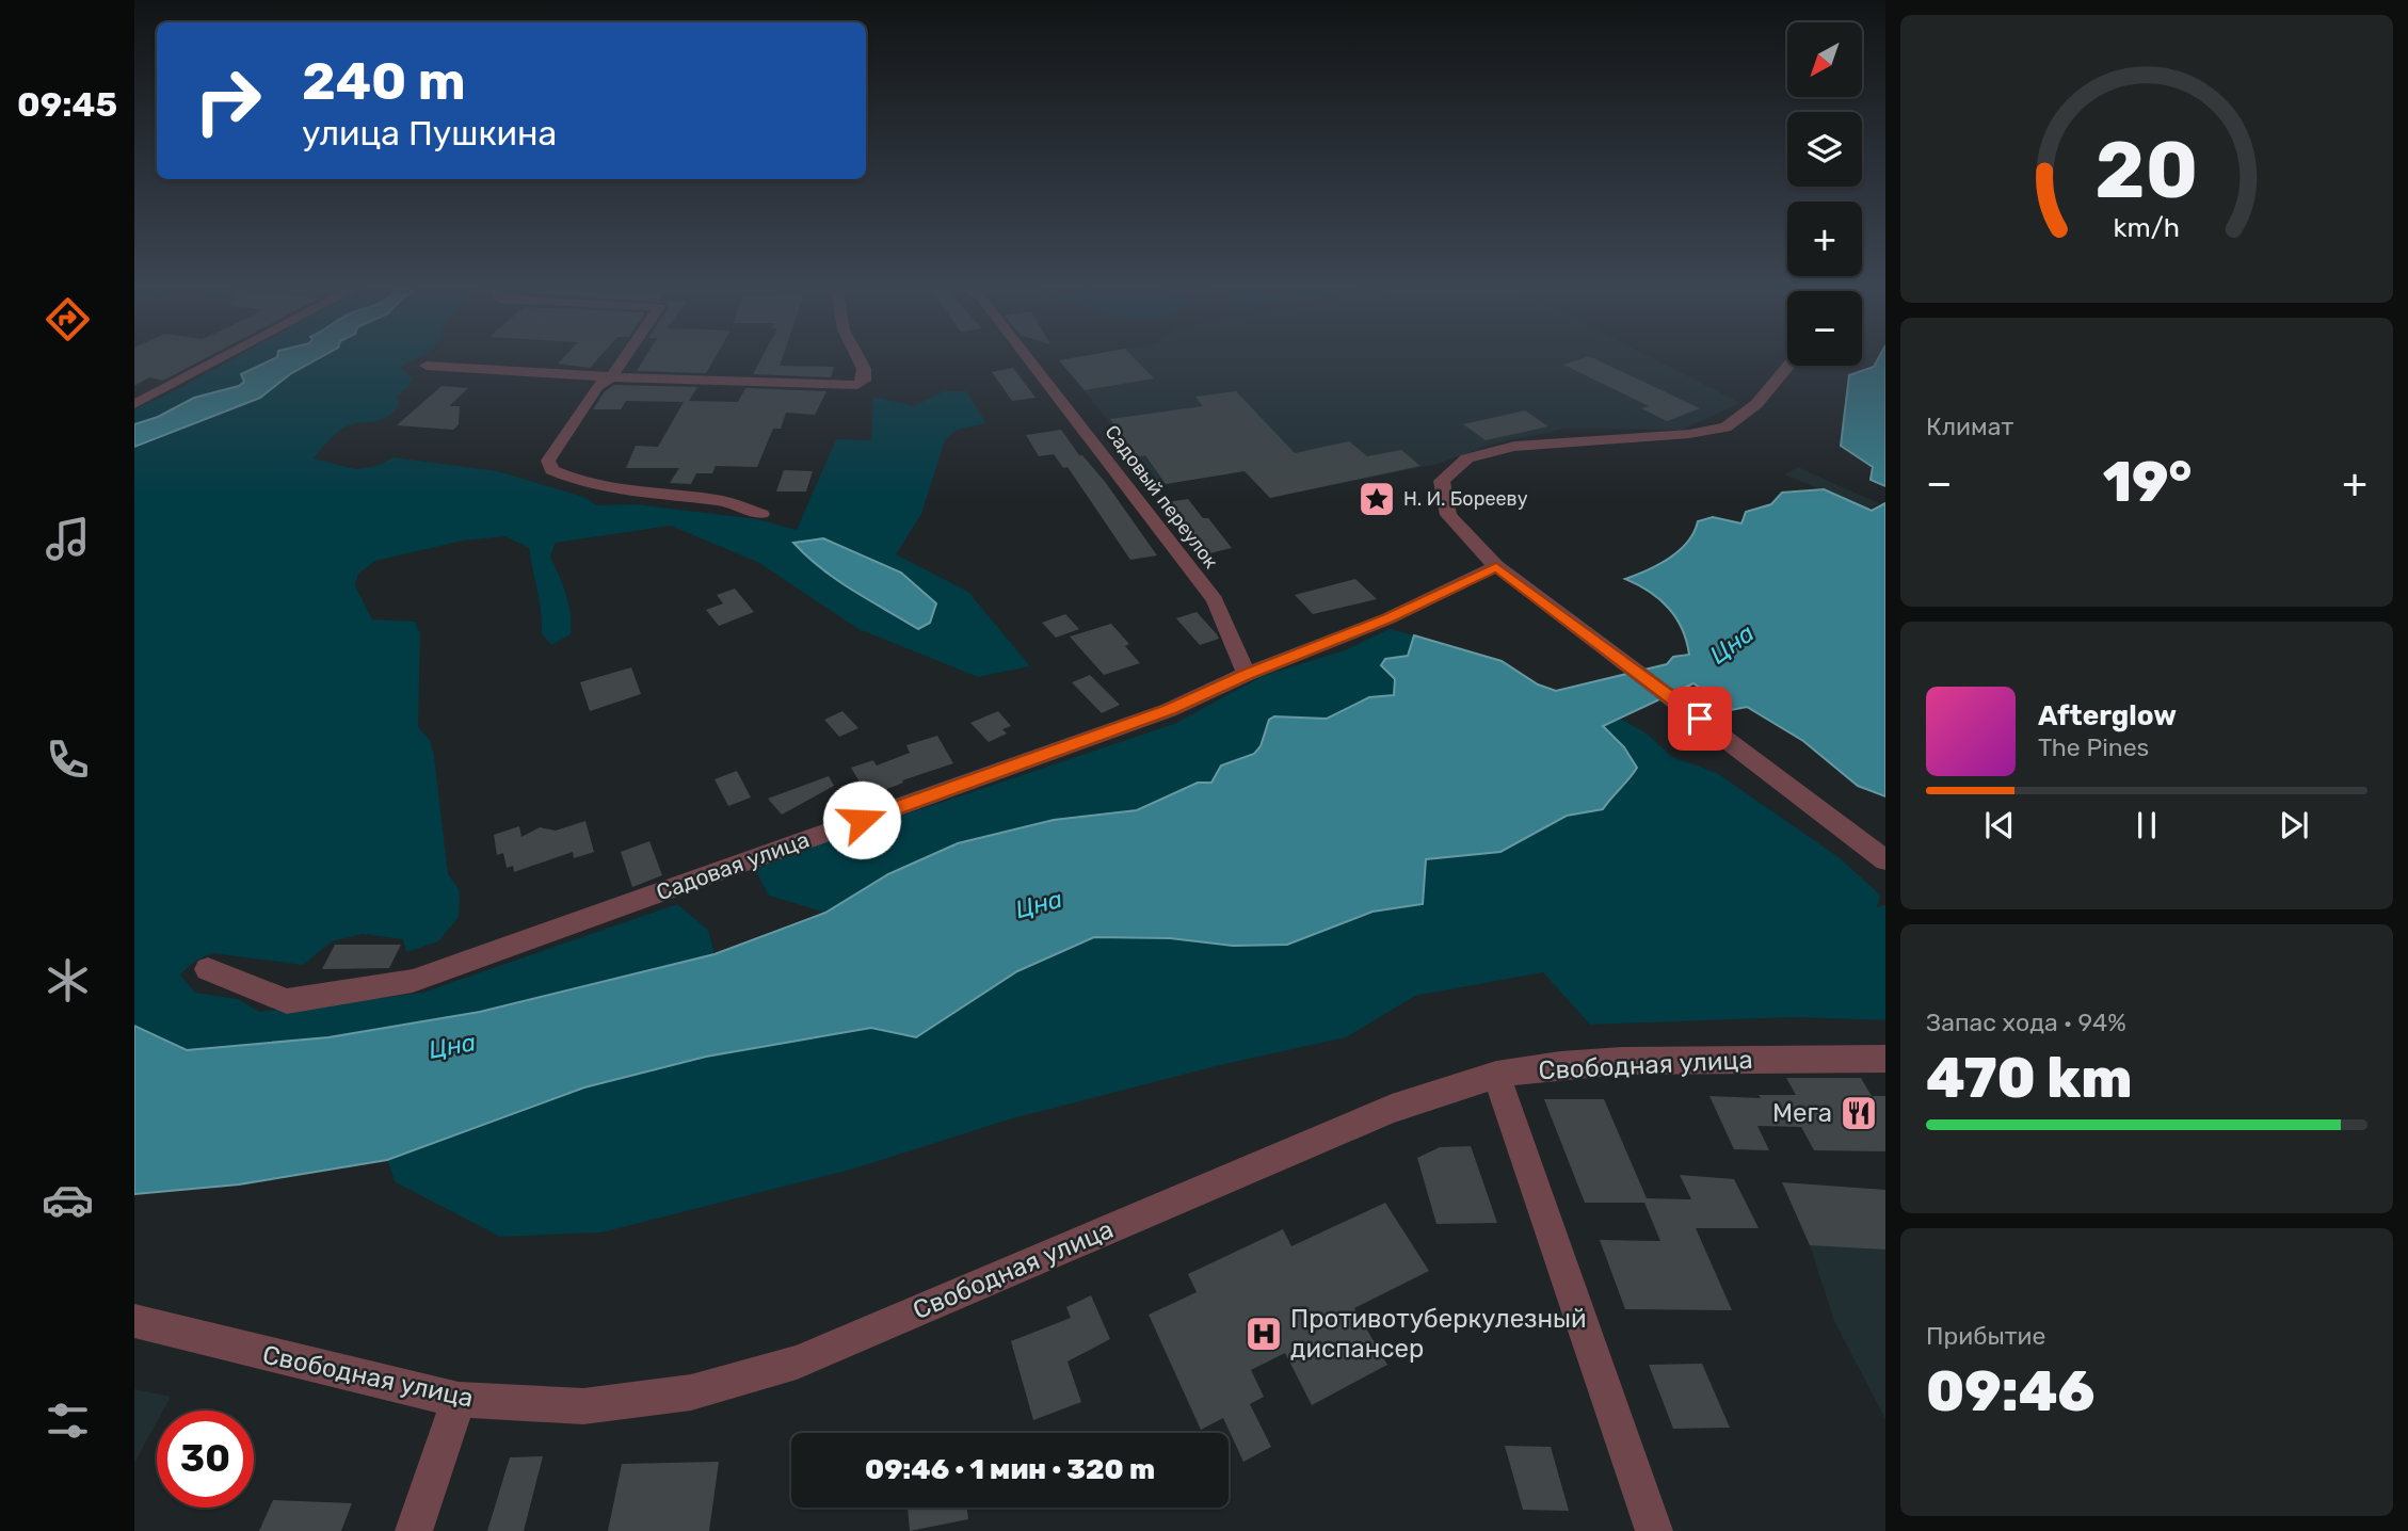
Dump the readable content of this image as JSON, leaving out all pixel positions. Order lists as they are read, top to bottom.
{
  "streets": {
    "street": ["Садовый переулок", "Садовая улица", "Свободная улица"]
  },
  "crossings": [
    ["Садовый переулок", "Садовая улица"]
  ],
  "water": ["Цна"],
  "places": {
    "place": ["Н. И. Борееву"],
    "restaurant": ["Мега"],
    "hospital": ["Противотуберкулезный диспансер"]
  },
  "north": "bottom left",
  "page": {
    "tabs": "09:45",
    "map_buttons": ["+", "−"],
    "turn": ["240 m", "улица Пушкина"],
    "tile": [
      "Климат",
      ["Запас хода · 94%", "470 km"],
      ["Прибытие", "09:46"]
    ],
    "heat": ["−", "19°", "+"],
    "song": ["Afterglow", "The Pines"],
    "limit": "30",
    "trip": "09:46 · 1 мин · 320 m",
    "gauge": ["20", "km/h"]
  }
}
